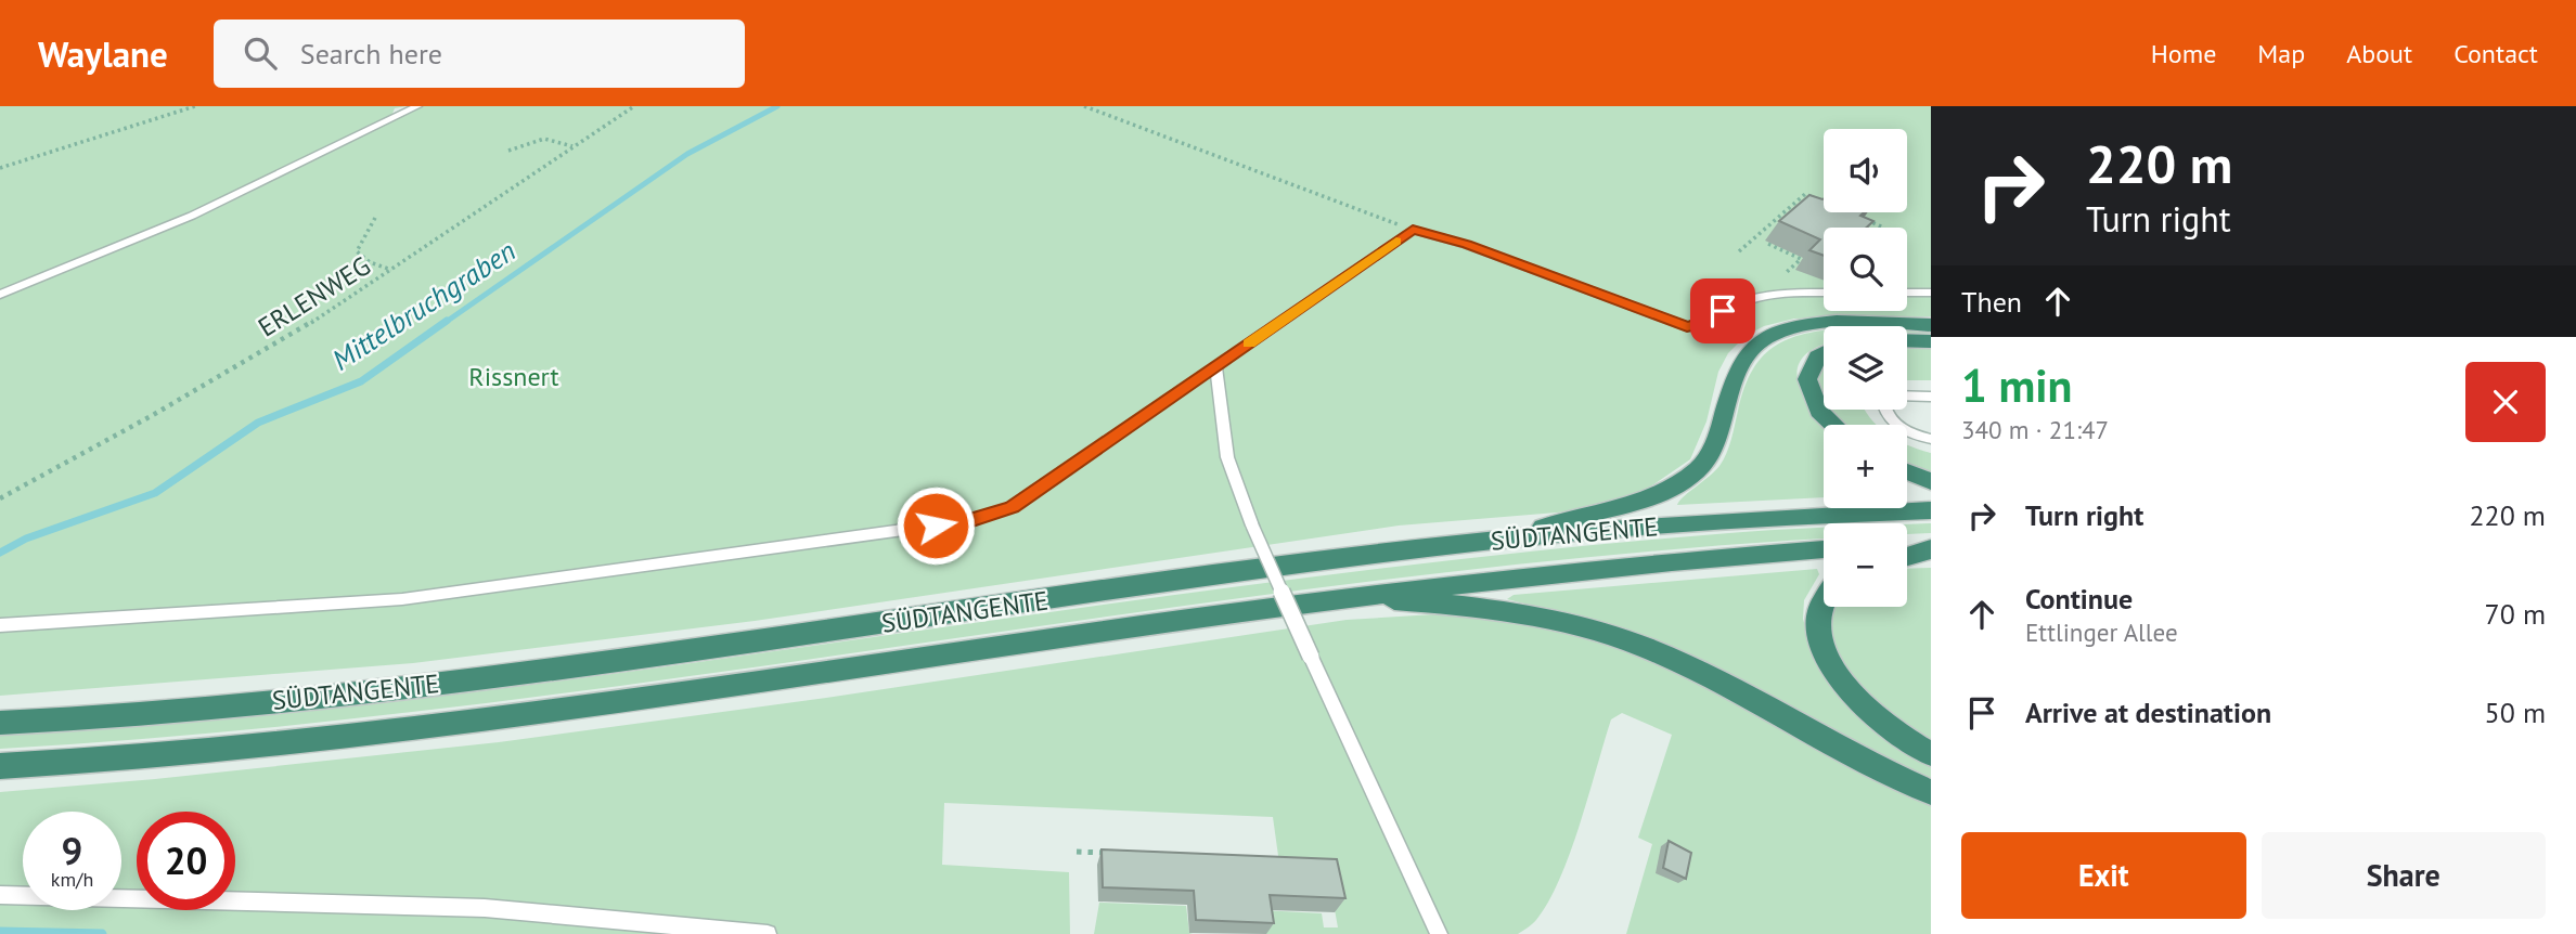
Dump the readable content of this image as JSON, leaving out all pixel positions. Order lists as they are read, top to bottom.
{
  "streets": {
    "highway": ["SÜDTANGENTE"],
    "path": ["ERLENWEG"]
  },
  "water": ["Mittelbruchgraben"],
  "parks": ["Rissnert"],
  "page": {
    "header": "Waylane",
    "search": "Search here",
    "nav": [
      "Home",
      "Map",
      "About",
      "Contact"
    ],
    "turn": ["220 m", "Turn right"],
    "map_buttons": ["+", "−"],
    "then": "Then",
    "heading": ["1 min", "340 m · 21:47"],
    "list": [
      {
        "name": "Turn right",
        "value": "220 m"
      },
      {
        "name": "Continue",
        "note": "Ettlinger Allee",
        "value": "70 m"
      },
      {
        "name": "Arrive at destination",
        "value": "50 m"
      }
    ],
    "speed": "9 km/h",
    "limit": "20",
    "buttons": ["Exit", "Share"]
  }
}
